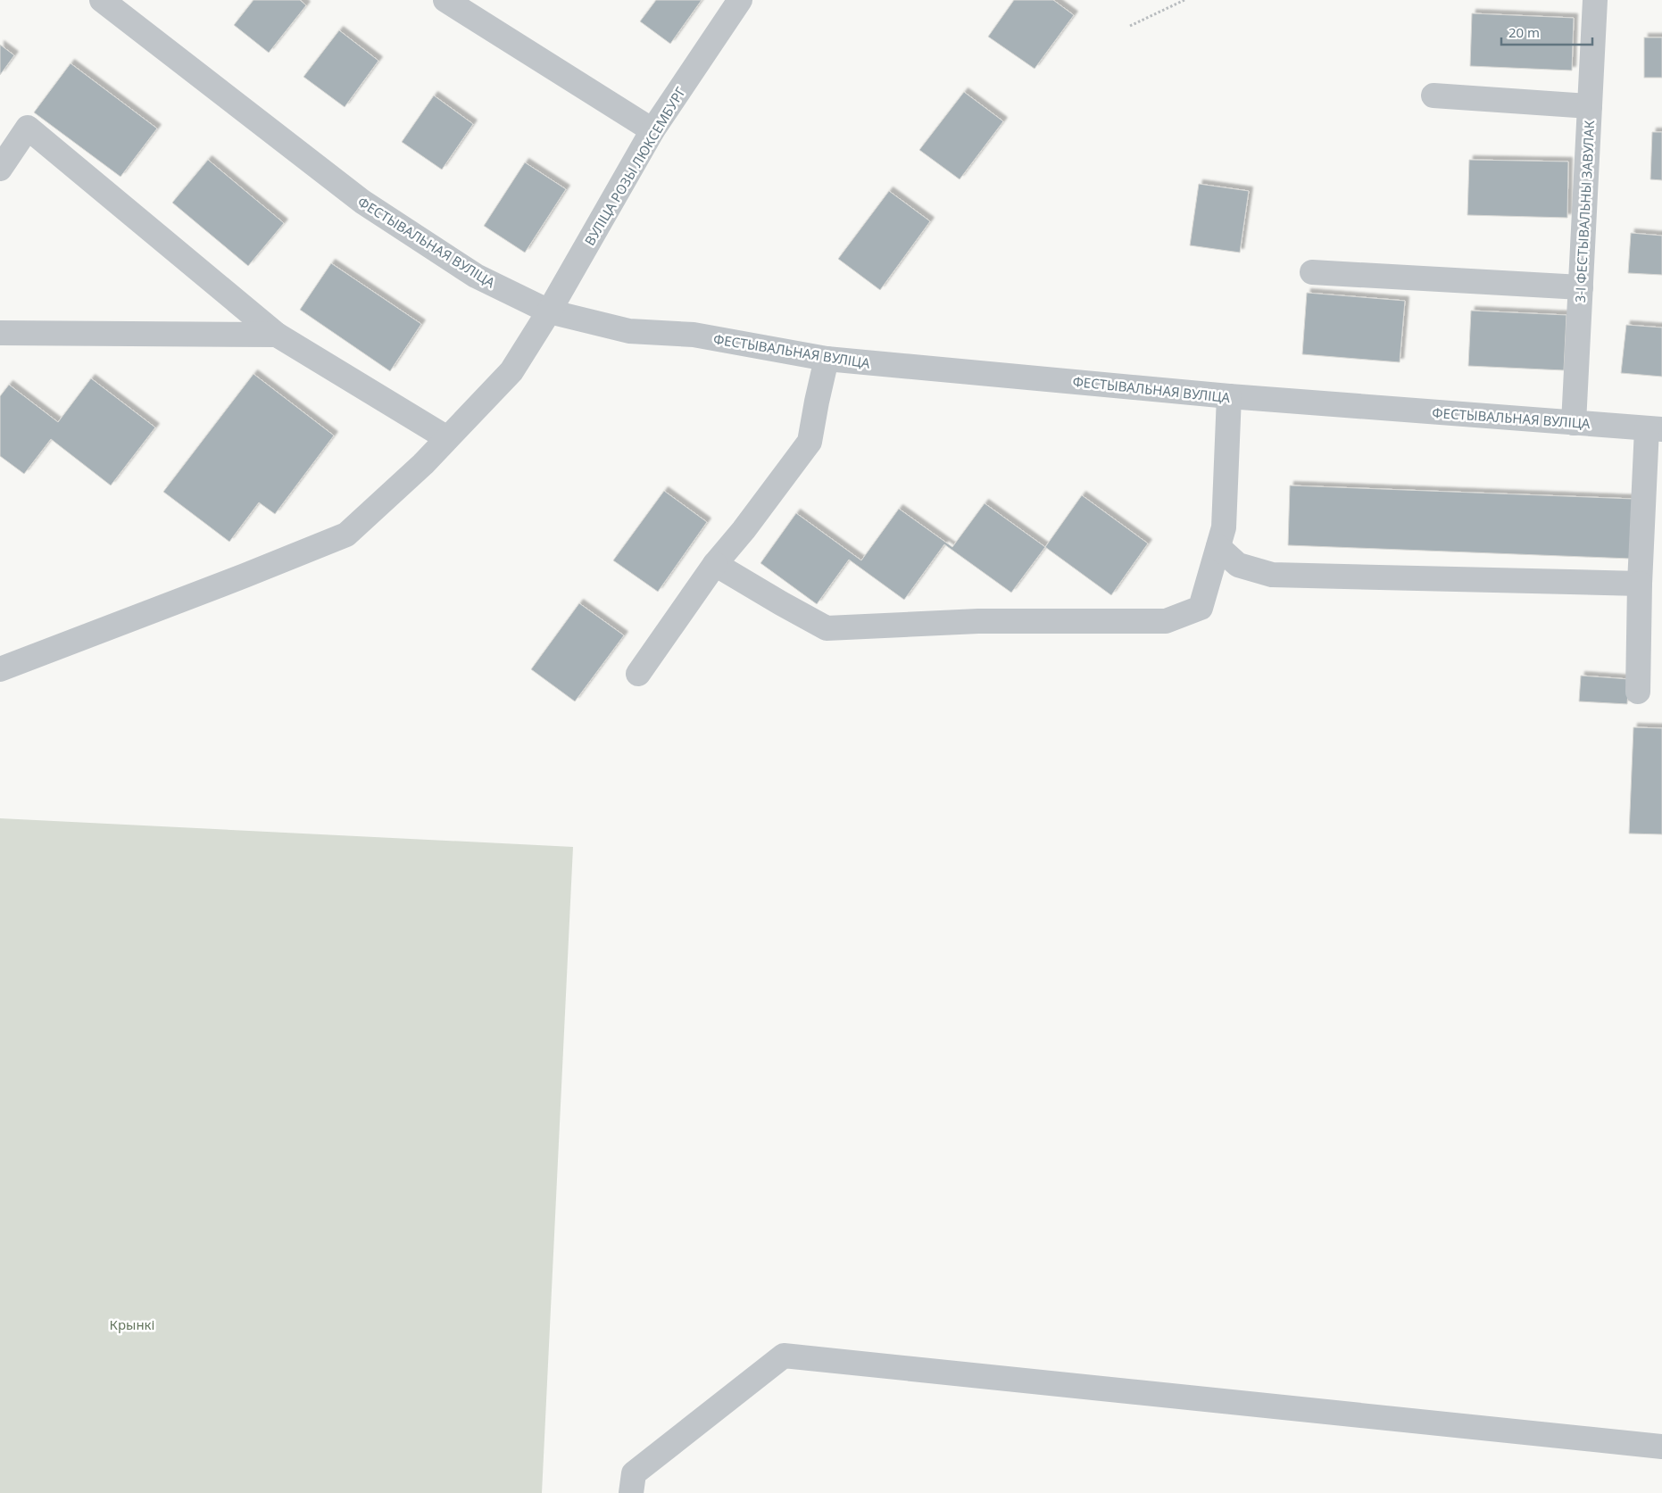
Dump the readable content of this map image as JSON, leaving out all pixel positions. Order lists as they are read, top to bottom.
{
  "streets": {
    "street": ["ВУЛІЦА РОЗЫ ЛЮКСЕМБУРГ", "3-І ФЕСТЫВАЛЬНЫ ЗАВУЛАК", "ФЕСТЫВАЛЬНАЯ ВУЛІЦА"]
  },
  "crossings": [
    ["ВУЛІЦА РОЗЫ ЛЮКСЕМБУРГ", "ФЕСТЫВАЛЬНАЯ ВУЛІЦА"],
    ["3-І ФЕСТЫВАЛЬНЫ ЗАВУЛАК", "ФЕСТЫВАЛЬНАЯ ВУЛІЦА"]
  ],
  "parks": ["Крынкі"],
  "scale_bar": "20 m"
}
